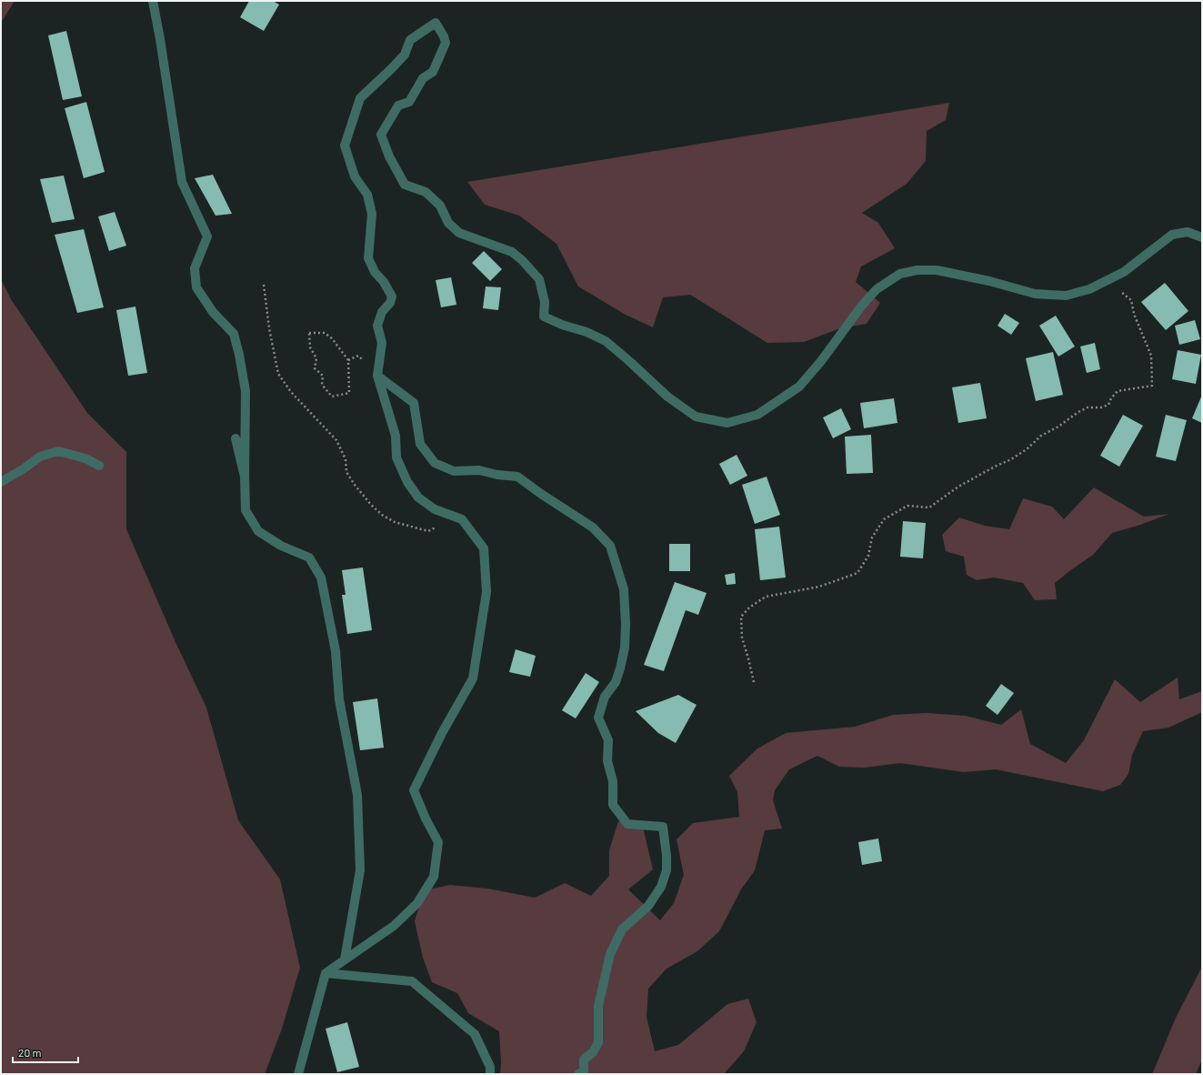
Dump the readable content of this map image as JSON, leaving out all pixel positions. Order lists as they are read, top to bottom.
{
  "scale_bar": "20 m"
}
